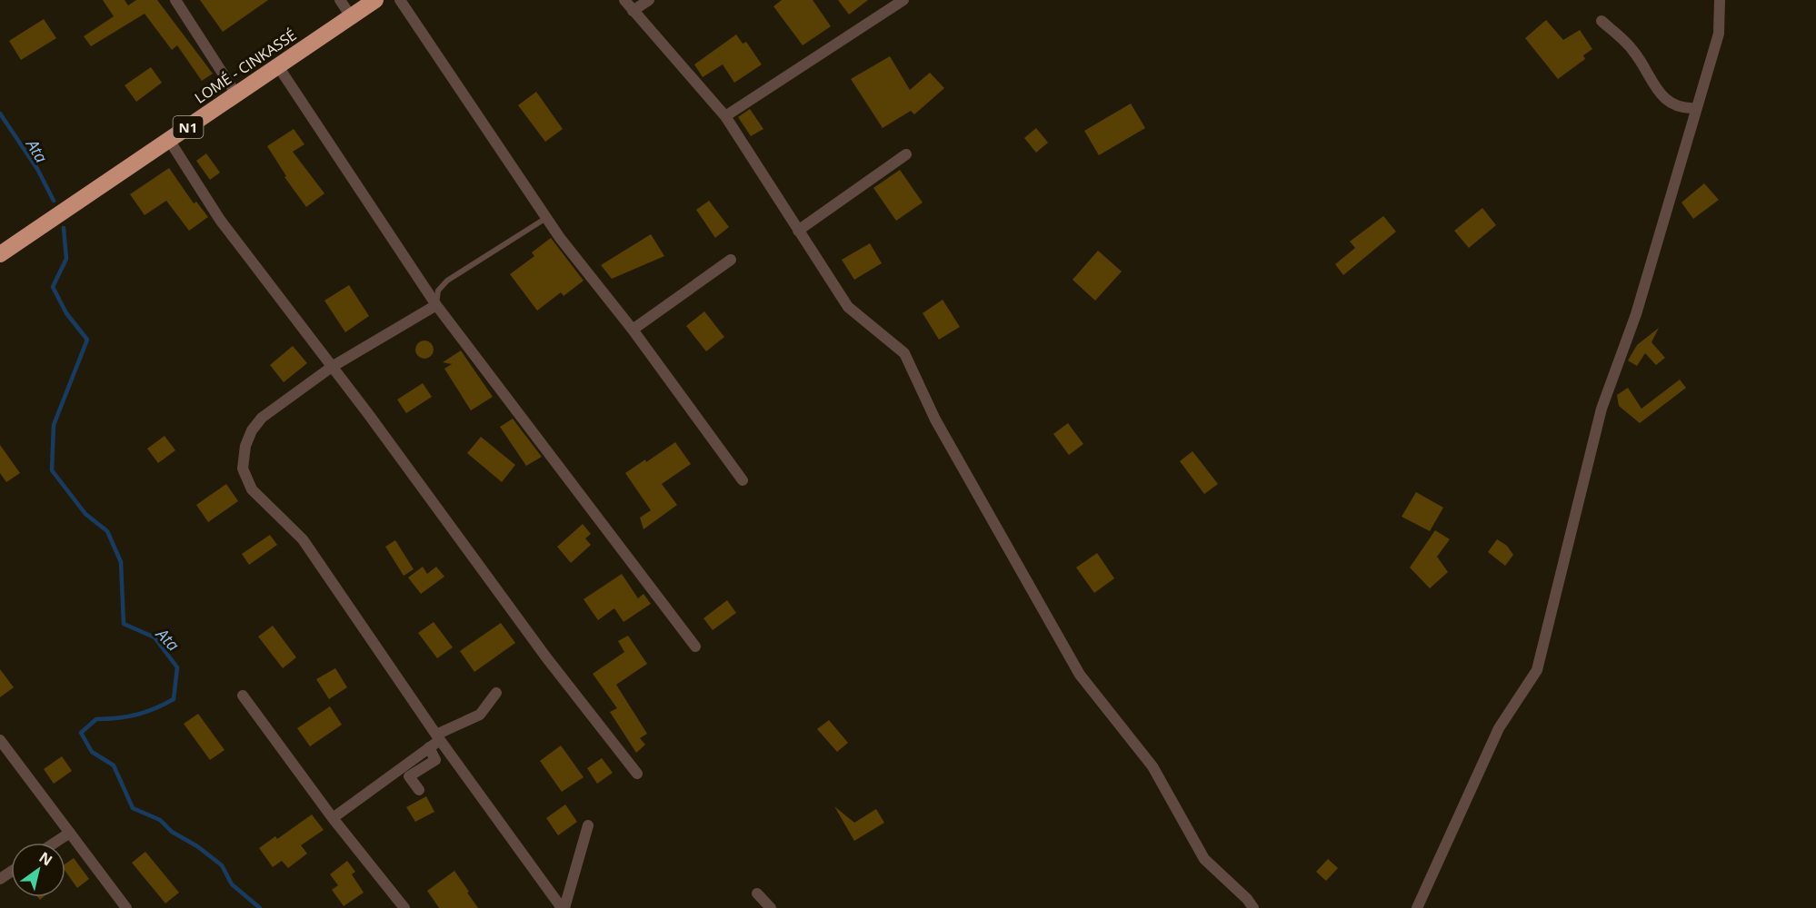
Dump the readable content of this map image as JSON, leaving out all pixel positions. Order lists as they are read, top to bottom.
{
  "streets": {
    "highway": ["LOMÉ - CINKASSÉ", "N1"]
  },
  "water": ["Ata"],
  "north": "top right"
}
